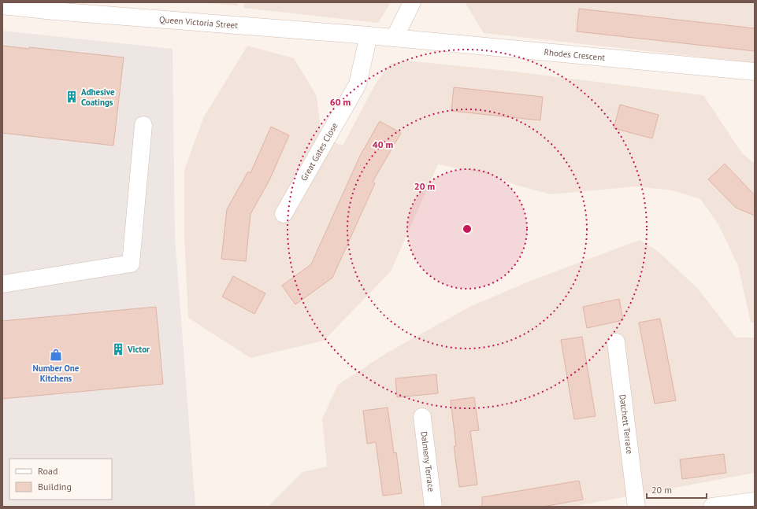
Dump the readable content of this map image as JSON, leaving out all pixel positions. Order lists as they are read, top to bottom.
{
  "streets": {
    "street": [
      "Queen Victoria Street",
      "Rhodes Crescent",
      "Great Gates Close",
      "Datchett Terrace",
      "Dalmeny Terrace"
    ]
  },
  "crossings": [
    ["Queen Victoria Street", "Rhodes Crescent"],
    ["Queen Victoria Street", "Great Gates Close"]
  ],
  "places": {
    "building": ["Adhesive Coatings", "Victor"],
    "shop": ["Number One Kitchens"]
  },
  "legend": ["Road", "Building"],
  "scale_bar": "20 m",
  "rings": ["60 m", "40 m", "20 m"]
}
